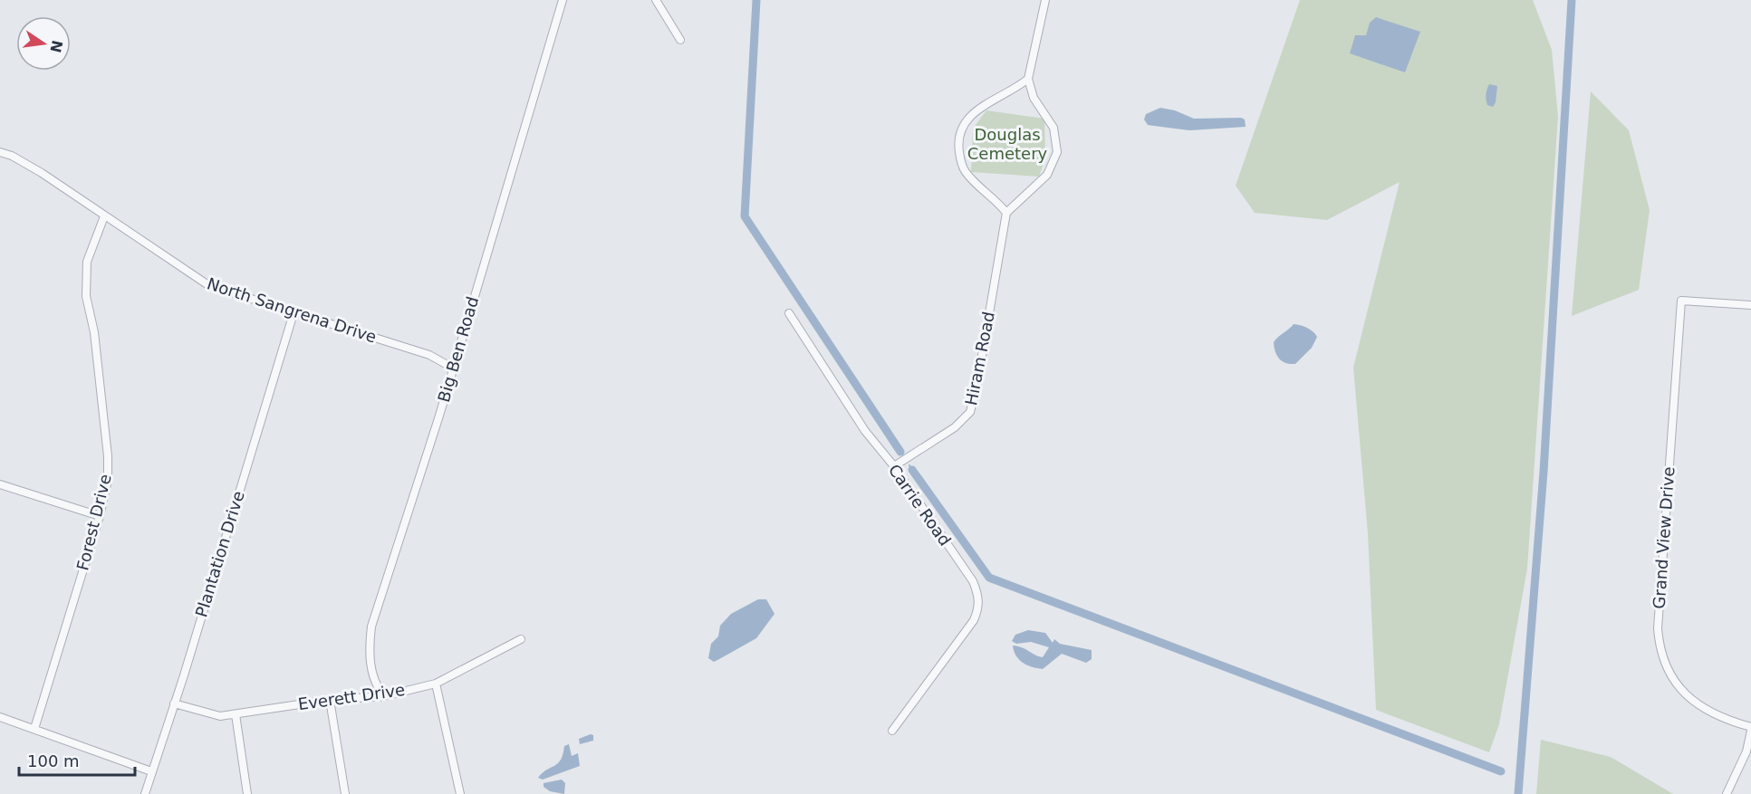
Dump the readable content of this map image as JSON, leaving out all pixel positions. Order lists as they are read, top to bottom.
{
  "streets": {
    "street": [
      "North Sangrena Drive",
      "Big Ben Road",
      "Hiram Road",
      "Carrie Road",
      "Forest Drive",
      "Grand View Drive",
      "Plantation Drive",
      "Everett Drive"
    ]
  },
  "crossings": [
    ["North Sangrena Drive", "Big Ben Road"],
    ["North Sangrena Drive", "Forest Drive"],
    ["North Sangrena Drive", "Plantation Drive"],
    ["Big Ben Road", "Everett Drive"],
    ["Hiram Road", "Carrie Road"],
    ["Plantation Drive", "Everett Drive"]
  ],
  "parks": ["Douglas Cemetery"],
  "scale_bar": "100 m",
  "north": "right"
}
